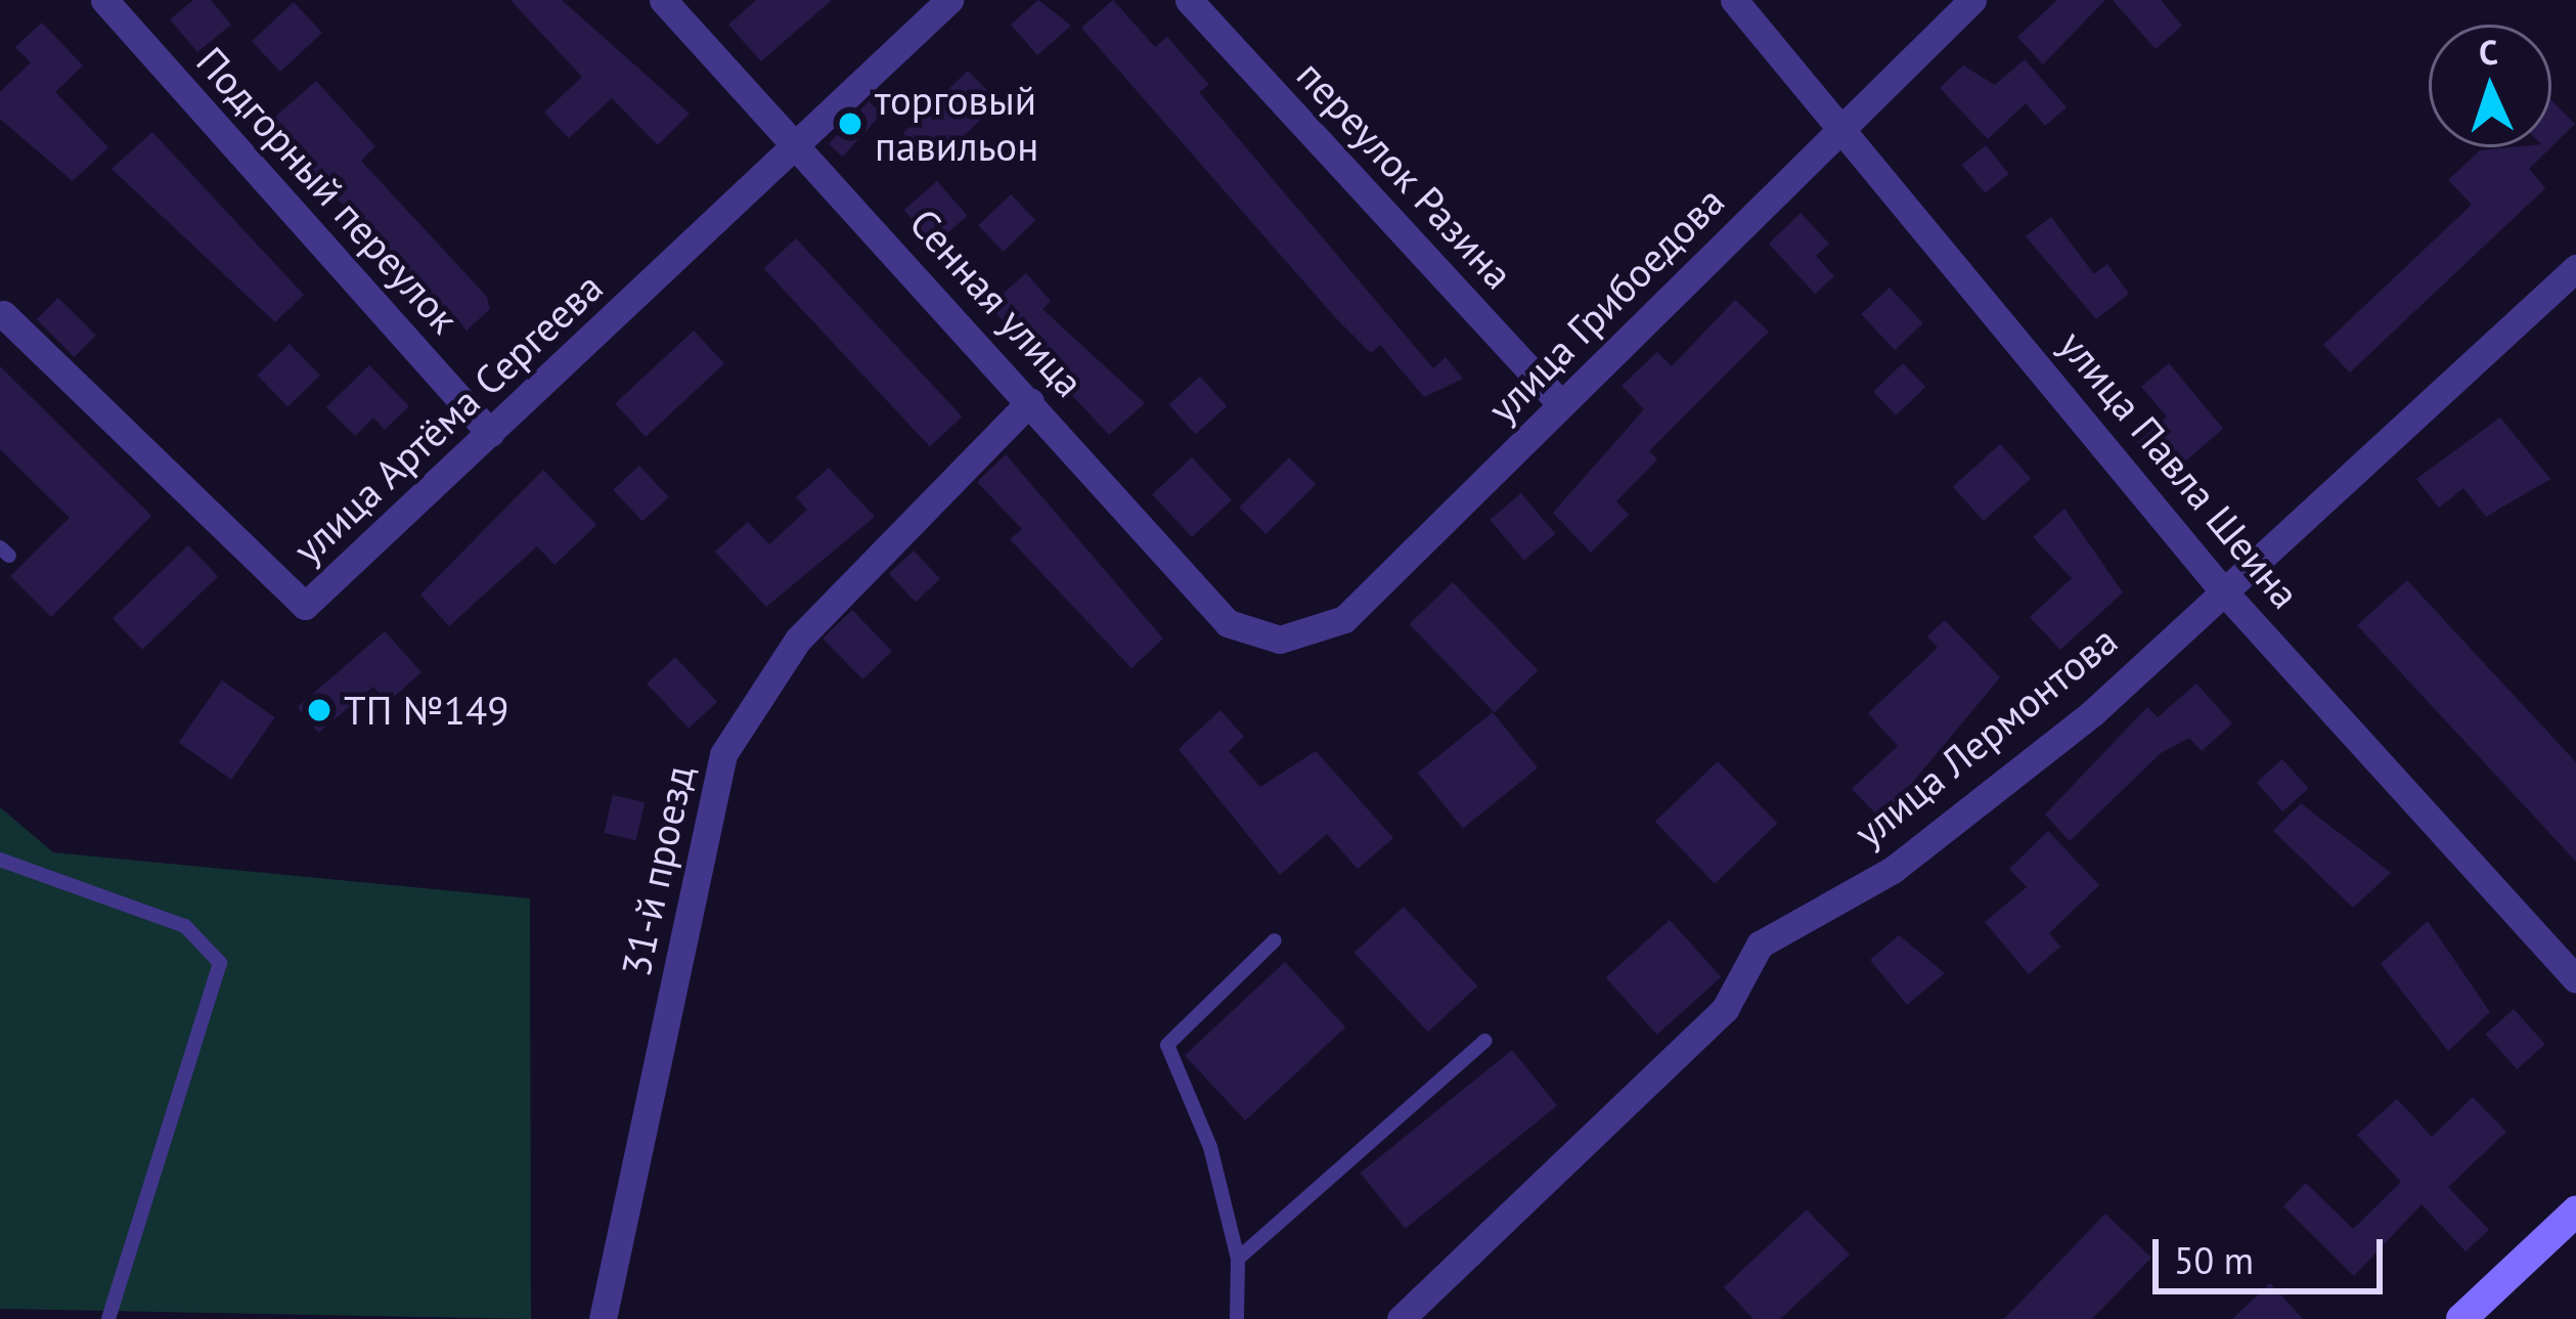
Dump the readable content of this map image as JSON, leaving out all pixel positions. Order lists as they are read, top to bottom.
{
  "streets": {
    "street": [
      "переулок Разина",
      "Подгорный переулок",
      "Сенная улица",
      "улица Грибоедова",
      "улица Артёма Сергеева",
      "улица Павла Шеина",
      "улица Лермонтова",
      "31-й проезд"
    ]
  },
  "crossings": [
    ["переулок Разина", "улица Грибоедова"],
    ["Подгорный переулок", "улица Артёма Сергеева"],
    ["Сенная улица", "улица Грибоедова"],
    ["Сенная улица", "улица Артёма Сергеева"],
    ["Сенная улица", "31-й проезд"],
    ["улица Грибоедова", "улица Павла Шеина"],
    ["улица Павла Шеина", "улица Лермонтова"]
  ],
  "places": ["торговый павильон", "ТП №149"],
  "scale_bar": "50 m",
  "north": "top"
}
